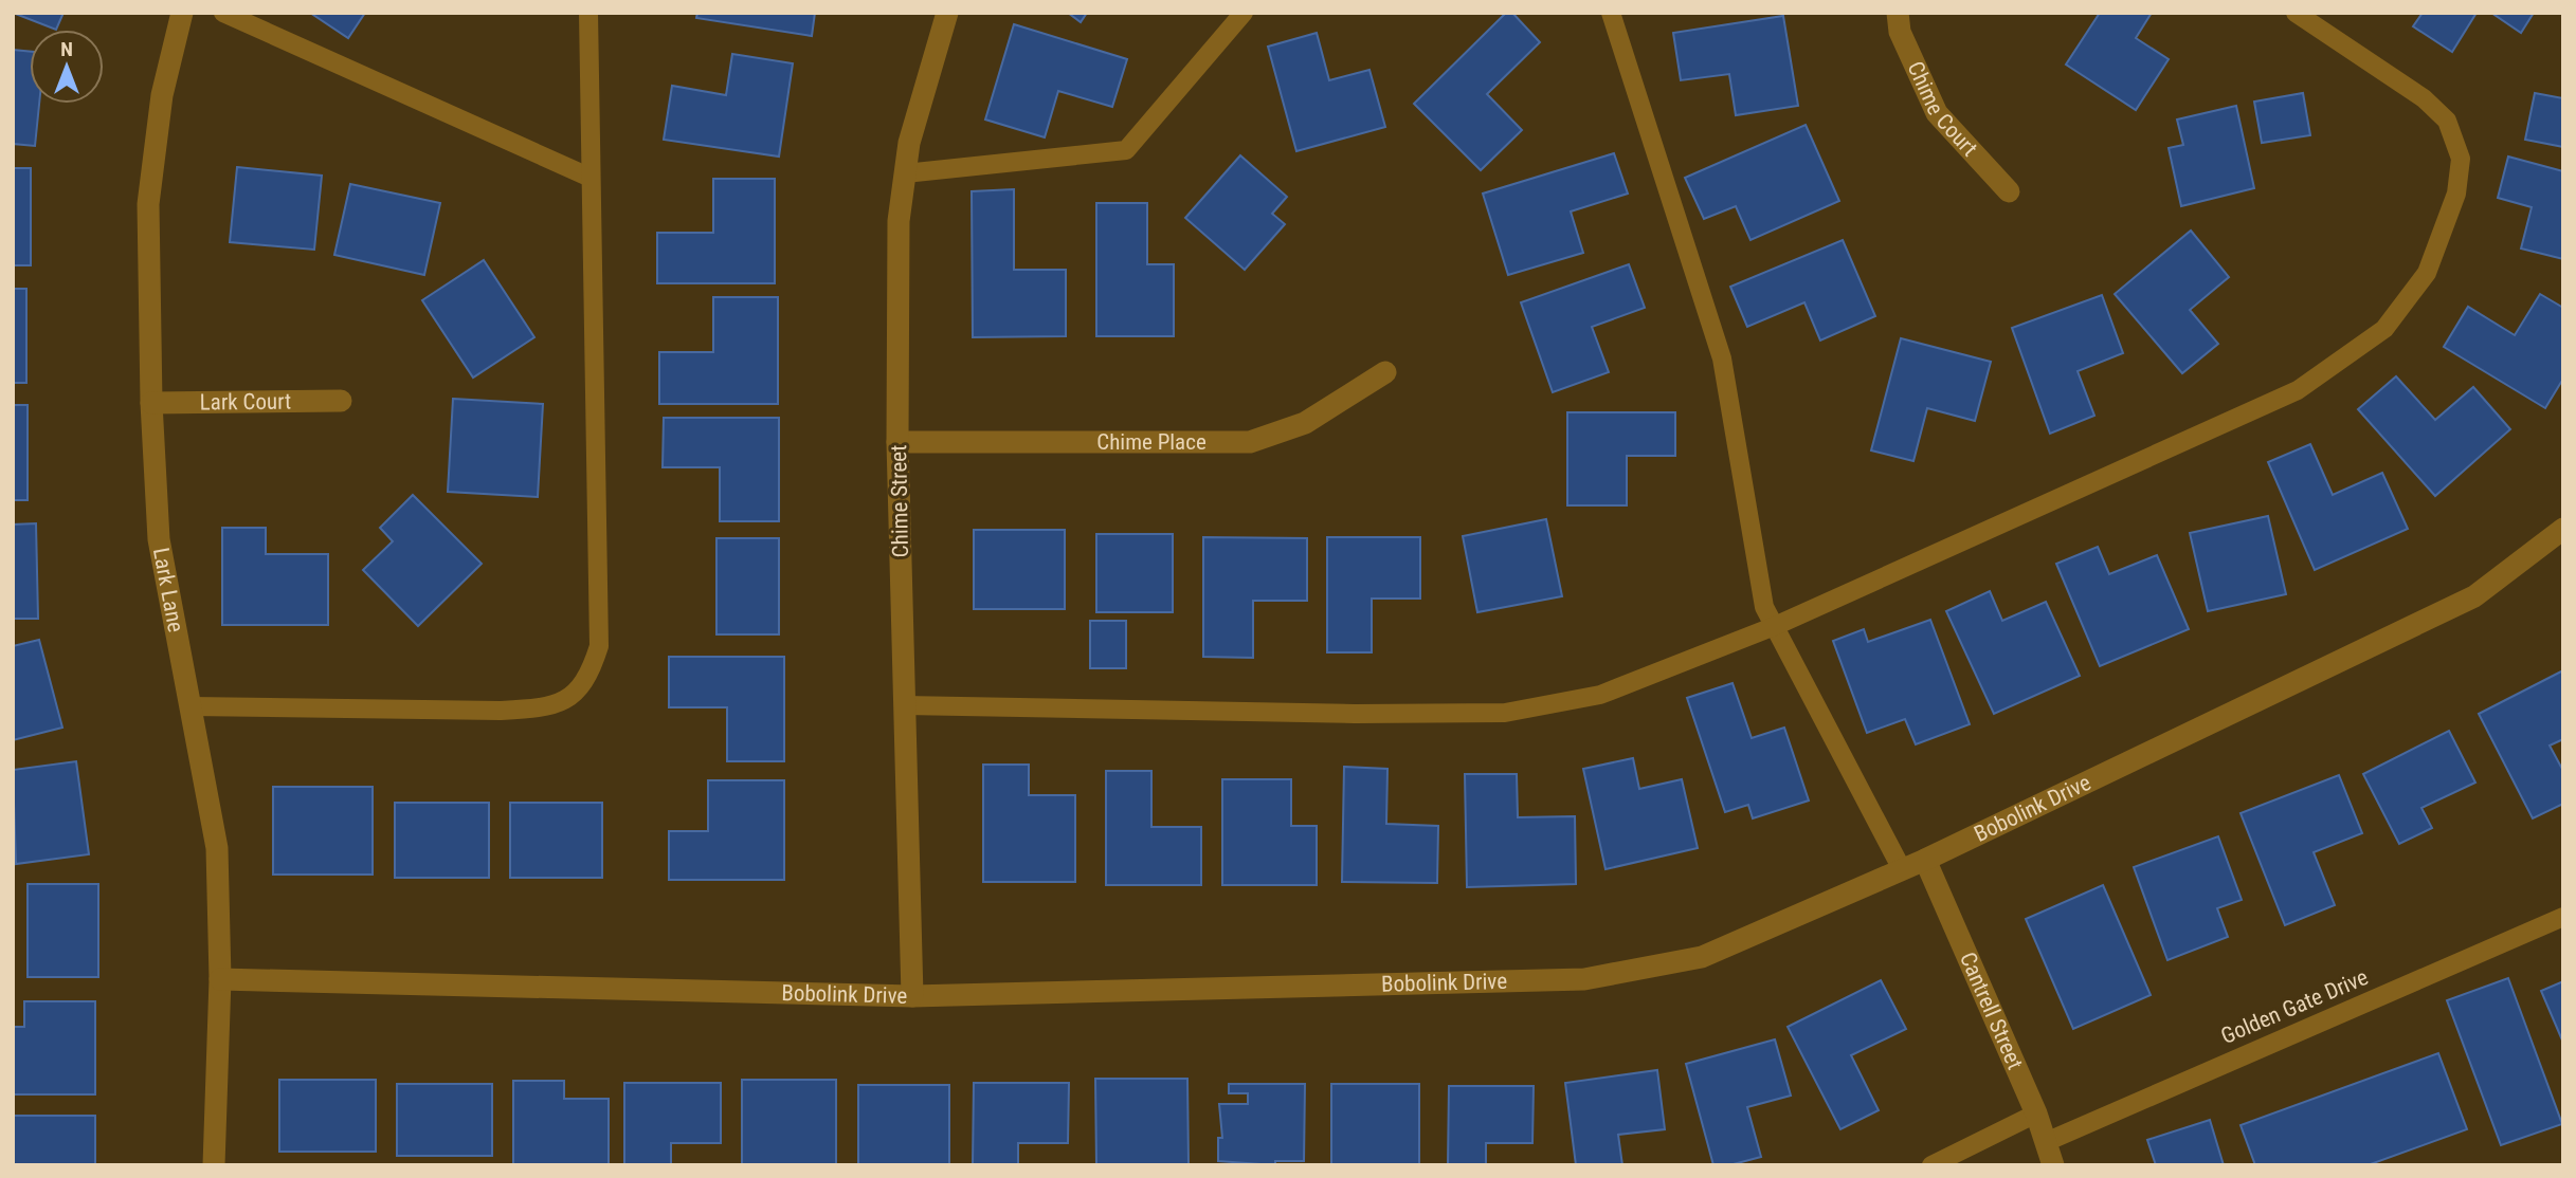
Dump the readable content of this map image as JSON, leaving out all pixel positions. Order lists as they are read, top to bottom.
{
  "streets": {
    "street": [
      "Chime Court",
      "Lark Court",
      "Chime Place",
      "Chime Street",
      "Lark Lane",
      "Bobolink Drive",
      "Cantrell Street"
    ],
    "lane": ["Golden Gate Drive"]
  },
  "crossings": [
    ["Lark Court", "Lark Lane"],
    ["Chime Place", "Chime Street"],
    ["Chime Street", "Bobolink Drive"],
    ["Lark Lane", "Bobolink Drive"],
    ["Bobolink Drive", "Cantrell Street"],
    ["Golden Gate Drive", "Cantrell Street"]
  ],
  "north": "top"
}
